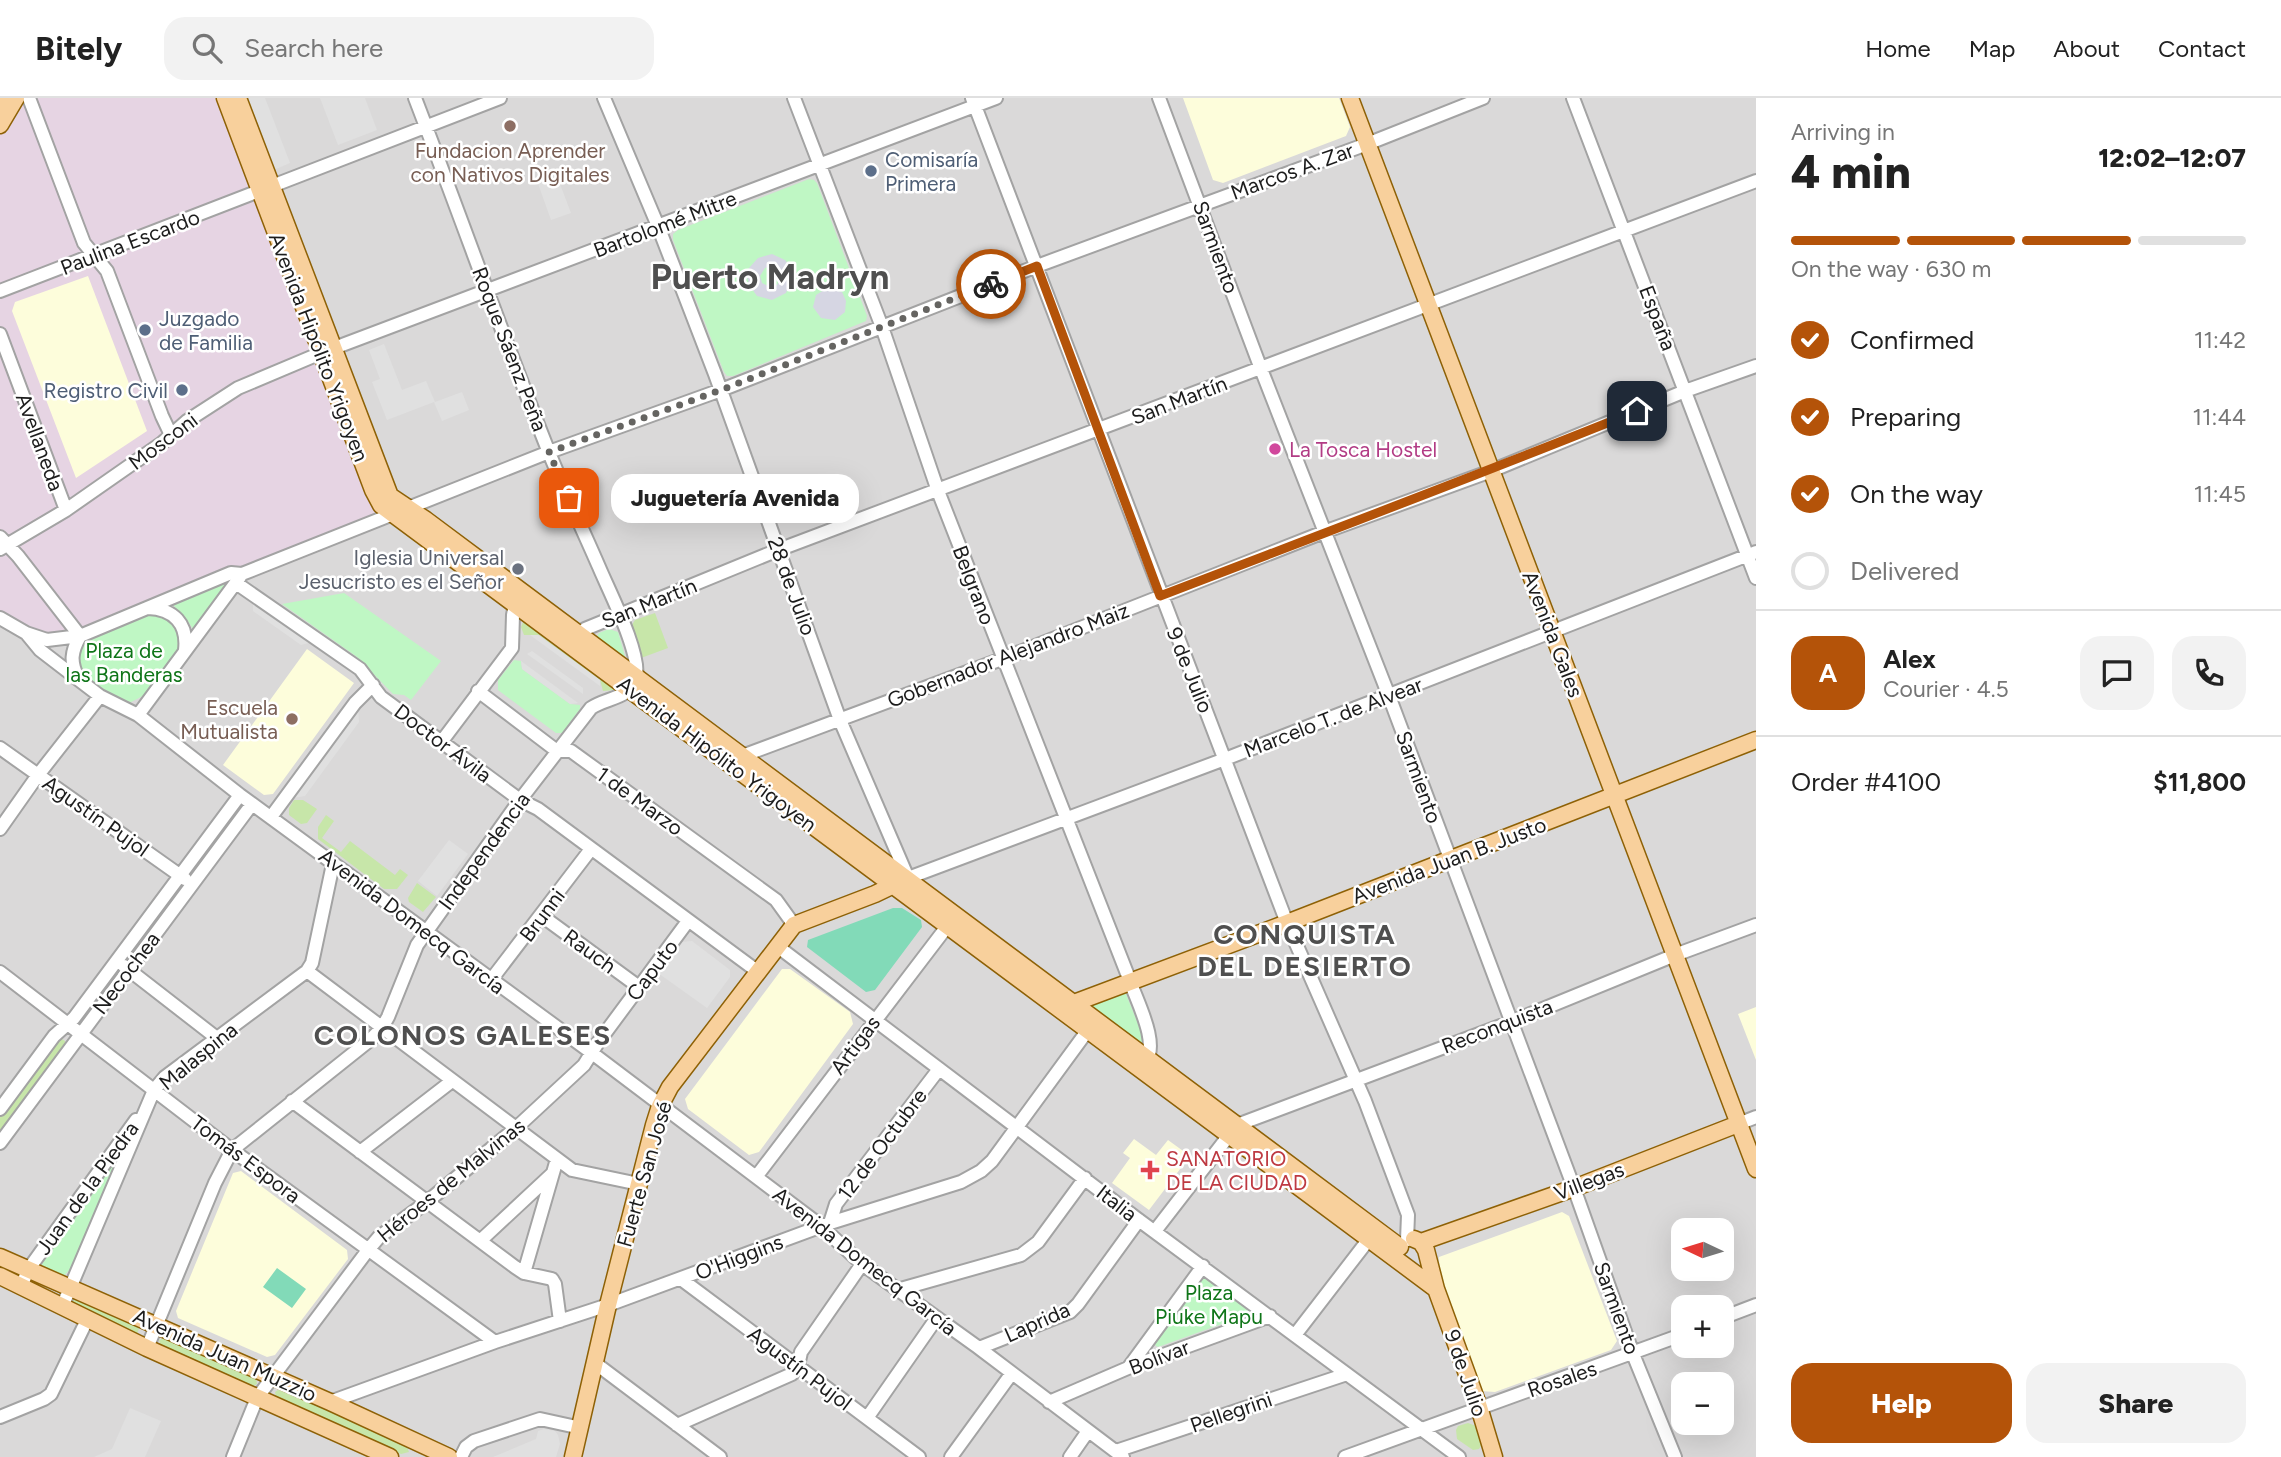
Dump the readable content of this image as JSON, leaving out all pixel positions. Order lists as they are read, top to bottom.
{
  "streets": {
    "main road": [
      "Avenida Hipólito Yrigoyen",
      "Avenida Gales",
      "9 de Julio",
      "Avenida Juan B. Justo",
      "Fuerte San José",
      "Villegas",
      "Avenida Juan Muzzio"
    ],
    "street": [
      "Marcos A. Zar",
      "Bartolomé Mitre",
      "Paulina Escardo",
      "Sarmiento",
      "España",
      "Roque Sáenz Peña",
      "San Martín",
      "Mosconi",
      "Avellaneda",
      "Belgrano",
      "28 de Julio",
      "Gobernador Alejandro Maiz",
      "Marcelo T. de Alvear",
      "Doctor Ávila",
      "1 de Marzo",
      "Agustín Pujol",
      "Independencia",
      "Brunni",
      "Avenida Domecq García",
      "Rauch",
      "Caputo",
      "Necochea",
      "Reconquista",
      "Artigas",
      "Malaspina",
      "12 de Octubre",
      "Tomás Espora",
      "Héroes de Malvinas",
      "Juan de la Piedra",
      "Italia",
      "O'Higgins",
      "Laprida",
      "Bolívar",
      "Rosales",
      "Pellegrini"
    ]
  },
  "crossings": [
    ["Marcos A. Zar", "Sarmiento"],
    ["Marcos A. Zar", "Avenida Hipólito Yrigoyen"],
    ["Marcos A. Zar", "Roque Sáenz Peña"],
    ["Marcos A. Zar", "Belgrano"],
    ["Marcos A. Zar", "28 de Julio"],
    ["Marcos A. Zar", "Avenida Gales"],
    ["Marcos A. Zar", "9 de Julio"],
    ["Marcos A. Zar", "Doctor Ávila"],
    ["Marcos A. Zar", "Avenida Domecq García"],
    ["Bartolomé Mitre", "Avenida Hipólito Yrigoyen"],
    ["Bartolomé Mitre", "Roque Sáenz Peña"],
    ["Bartolomé Mitre", "Mosconi"],
    ["Bartolomé Mitre", "Belgrano"],
    ["Bartolomé Mitre", "28 de Julio"],
    ["Bartolomé Mitre", "9 de Julio"],
    ["Paulina Escardo", "Avenida Hipólito Yrigoyen"],
    ["Paulina Escardo", "Roque Sáenz Peña"],
    ["Sarmiento", "San Martín"],
    ["Sarmiento", "Gobernador Alejandro Maiz"],
    ["Sarmiento", "Marcelo T. de Alvear"],
    ["Sarmiento", "Avenida Juan B. Justo"],
    ["Sarmiento", "Reconquista"],
    ["Sarmiento", "Villegas"],
    ["Sarmiento", "Rosales"],
    ["España", "San Martín"],
    ["España", "Gobernador Alejandro Maiz"],
    ["España", "Marcelo T. de Alvear"],
    ["Avenida Hipólito Yrigoyen", "Roque Sáenz Peña"],
    ["Avenida Hipólito Yrigoyen", "San Martín"],
    ["Avenida Hipólito Yrigoyen", "Mosconi"],
    ["Avenida Hipólito Yrigoyen", "Belgrano"],
    ["Avenida Hipólito Yrigoyen", "28 de Julio"],
    ["Avenida Hipólito Yrigoyen", "Gobernador Alejandro Maiz"],
    ["Avenida Hipólito Yrigoyen", "9 de Julio"],
    ["Avenida Hipólito Yrigoyen", "Marcelo T. de Alvear"],
    ["Avenida Hipólito Yrigoyen", "Independencia"],
    ["Avenida Hipólito Yrigoyen", "Avenida Juan B. Justo"],
    ["Avenida Hipólito Yrigoyen", "Reconquista"],
    ["Avenida Hipólito Yrigoyen", "Artigas"],
    ["Avenida Hipólito Yrigoyen", "Fuerte San José"],
    ["Avenida Hipólito Yrigoyen", "Villegas"],
    ["Avenida Hipólito Yrigoyen", "O'Higgins"],
    ["Roque Sáenz Peña", "San Martín"],
    ["Roque Sáenz Peña", "Independencia"],
    ["San Martín", "Belgrano"],
    ["San Martín", "28 de Julio"],
    ["San Martín", "Avenida Gales"],
    ["San Martín", "9 de Julio"],
    ["Mosconi", "Avellaneda"],
    ["Belgrano", "Gobernador Alejandro Maiz"],
    ["Belgrano", "Marcelo T. de Alvear"],
    ["Belgrano", "Avenida Juan B. Justo"],
    ["28 de Julio", "Gobernador Alejandro Maiz"],
    ["28 de Julio", "Marcelo T. de Alvear"],
    ["28 de Julio", "Fuerte San José"],
    ["Avenida Gales", "Gobernador Alejandro Maiz"],
    ["Avenida Gales", "Marcelo T. de Alvear"],
    ["Avenida Gales", "Avenida Juan B. Justo"],
    ["Avenida Gales", "Reconquista"],
    ["Avenida Gales", "Villegas"],
    ["Gobernador Alejandro Maiz", "9 de Julio"],
    ["9 de Julio", "Marcelo T. de Alvear"],
    ["9 de Julio", "Avenida Juan B. Justo"],
    ["9 de Julio", "Reconquista"],
    ["9 de Julio", "Villegas"],
    ["9 de Julio", "Rosales"],
    ["Marcelo T. de Alvear", "Fuerte San José"],
    ["Doctor Ávila", "Independencia"],
    ["Doctor Ávila", "Brunni"],
    ["Doctor Ávila", "Caputo"],
    ["Doctor Ávila", "Fuerte San José"],
    ["1 de Marzo", "Independencia"],
    ["1 de Marzo", "Fuerte San José"],
    ["Agustín Pujol", "Necochea"],
    ["Agustín Pujol", "O'Higgins"],
    ["Independencia", "Avenida Domecq García"],
    ["Independencia", "Tomás Espora"],
    ["Independencia", "Avenida Juan Muzzio"],
    ["Brunni", "Avenida Domecq García"],
    ["Brunni", "Rauch"],
    ["Avenida Domecq García", "Caputo"],
    ["Avenida Domecq García", "Necochea"],
    ["Avenida Domecq García", "Artigas"],
    ["Avenida Domecq García", "12 de Octubre"],
    ["Avenida Domecq García", "Fuerte San José"],
    ["Avenida Domecq García", "Héroes de Malvinas"],
    ["Avenida Domecq García", "O'Higgins"],
    ["Avenida Domecq García", "Laprida"],
    ["Avenida Domecq García", "Bolívar"],
    ["Avenida Domecq García", "Pellegrini"],
    ["Rauch", "Caputo"],
    ["Caputo", "Héroes de Malvinas"],
    ["Necochea", "Tomás Espora"],
    ["Artigas", "Italia"],
    ["Malaspina", "Tomás Espora"],
    ["Malaspina", "Juan de la Piedra"],
    ["Malaspina", "Avenida Juan Muzzio"],
    ["12 de Octubre", "Italia"],
    ["12 de Octubre", "O'Higgins"],
    ["Tomás Espora", "Héroes de Malvinas"],
    ["Tomás Espora", "Juan de la Piedra"],
    ["Tomás Espora", "O'Higgins"],
    ["Fuerte San José", "Italia"],
    ["Fuerte San José", "O'Higgins"],
    ["Héroes de Malvinas", "Avenida Juan Muzzio"],
    ["Juan de la Piedra", "Avenida Juan Muzzio"],
    ["Italia", "O'Higgins"],
    ["Italia", "Laprida"],
    ["Italia", "Bolívar"],
    ["Italia", "Rosales"],
    ["Italia", "Pellegrini"],
    ["O'Higgins", "Avenida Juan Muzzio"]
  ],
  "districts": ["Puerto Madryn", "CONQUISTA DEL DESIERTO", "COLONOS GALESES"],
  "parks": ["Plaza de las Banderas", "Plaza Piuke Mapu"],
  "places": {
    "other": [
      "Fundacion Aprender con Nativos Digitales",
      "Comisaría Primera",
      "Juzgado de Familia",
      "Registro Civil",
      "La Tosca Hostel",
      "Juguetería Avenida",
      "Iglesia Universal Jesucristo es el Señor",
      "Escuela Mutualista"
    ],
    "health": ["SANATORIO DE LA CIUDAD"]
  },
  "north": "left",
  "page": {
    "header": "Bitely",
    "search": "Search here",
    "nav": [
      "Home",
      "Map",
      "About",
      "Contact"
    ],
    "heading": ["4 min", "Arriving in", "12:02–12:07"],
    "panel": [
      "Alex",
      "Courier · 4.5",
      "Order #4100",
      "$11,800"
    ],
    "bar": "On the way · 630 m",
    "list": [
      ["Confirmed", "11:42"],
      ["Preparing", "11:44"],
      ["On the way", "11:45"],
      "Delivered"
    ],
    "bubble": "Juguetería Avenida",
    "round": "A",
    "map_buttons": ["+", "−"],
    "buttons": ["Help", "Share"]
  }
}
